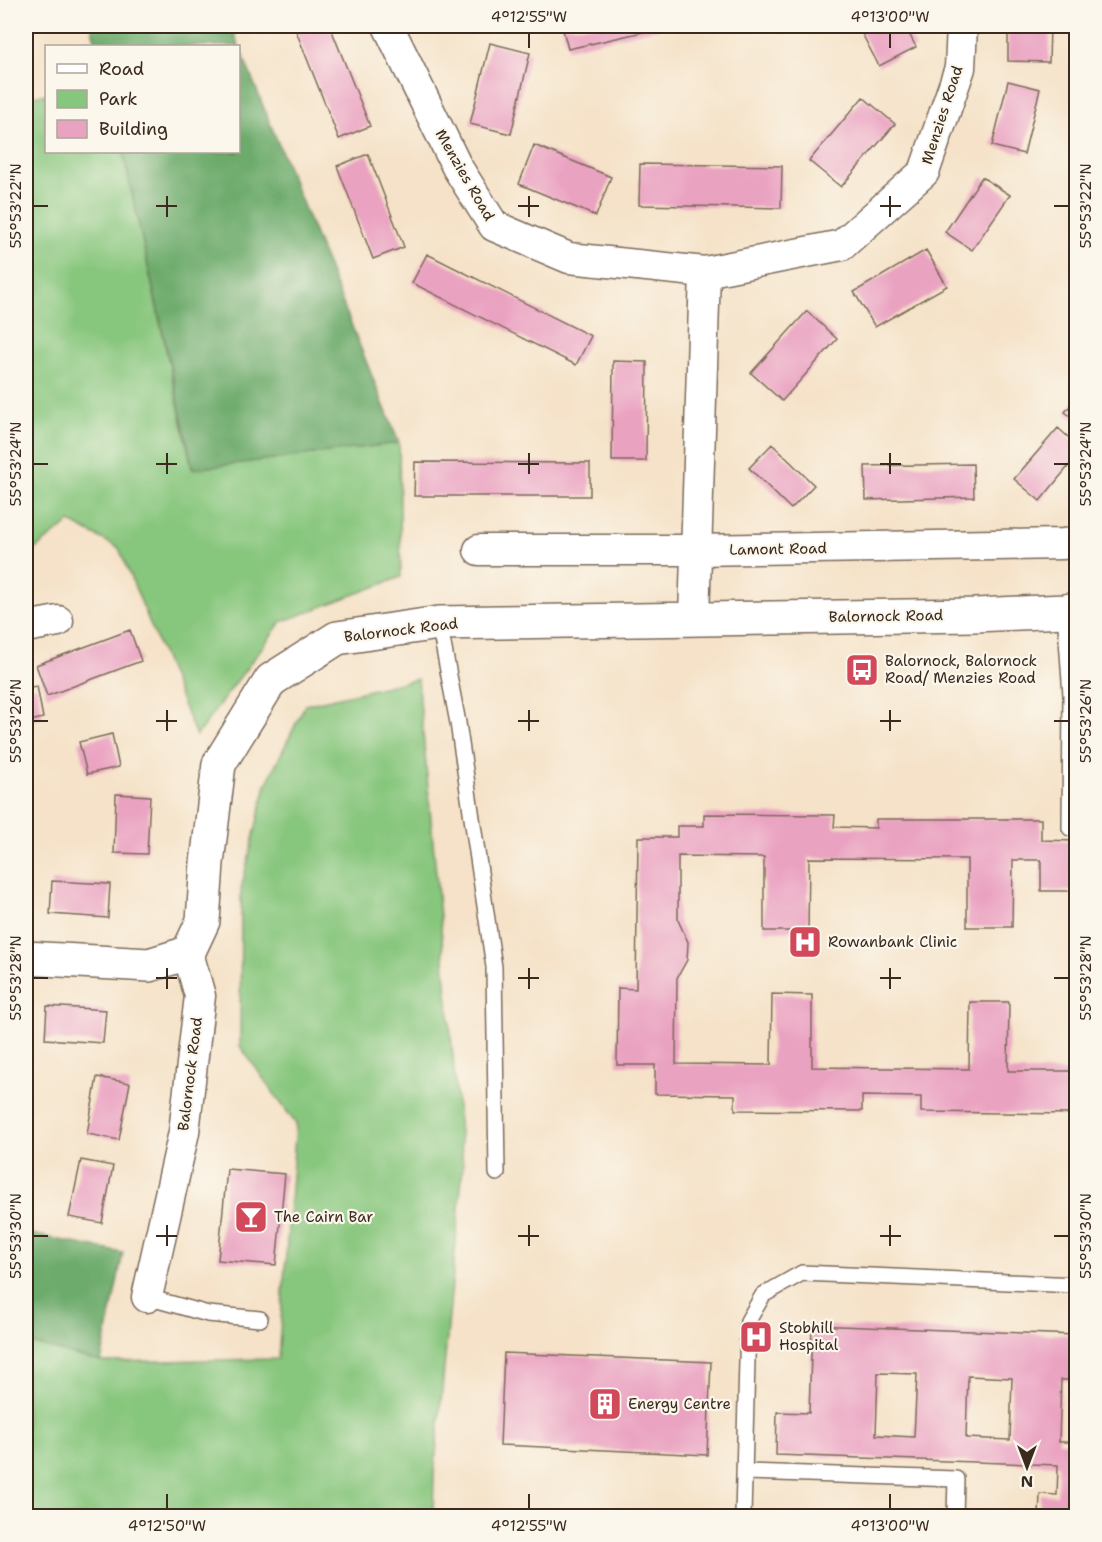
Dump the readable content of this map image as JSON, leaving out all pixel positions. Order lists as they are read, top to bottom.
{
  "streets": {
    "street": ["Menzies Road", "Lamont Road", "Balornock Road"]
  },
  "places": {
    "bus stop": ["Balornock, Balornock Road/ Menzies Road"],
    "hospital": ["Rowanbank Clinic", "Stobhill Hospital"],
    "bar": ["The Cairn Bar"],
    "building": ["Energy Centre"]
  },
  "legend": ["Road", "Park", "Building"],
  "north": "bottom",
  "coordinates": [
    "4°12'55\"W",
    "4°13'00\"W",
    "55°53'22\"N",
    "55°53'24\"N",
    "55°53'26\"N",
    "55°53'28\"N",
    "55°53'30\"N",
    "4°12'50\"W"
  ]
}
